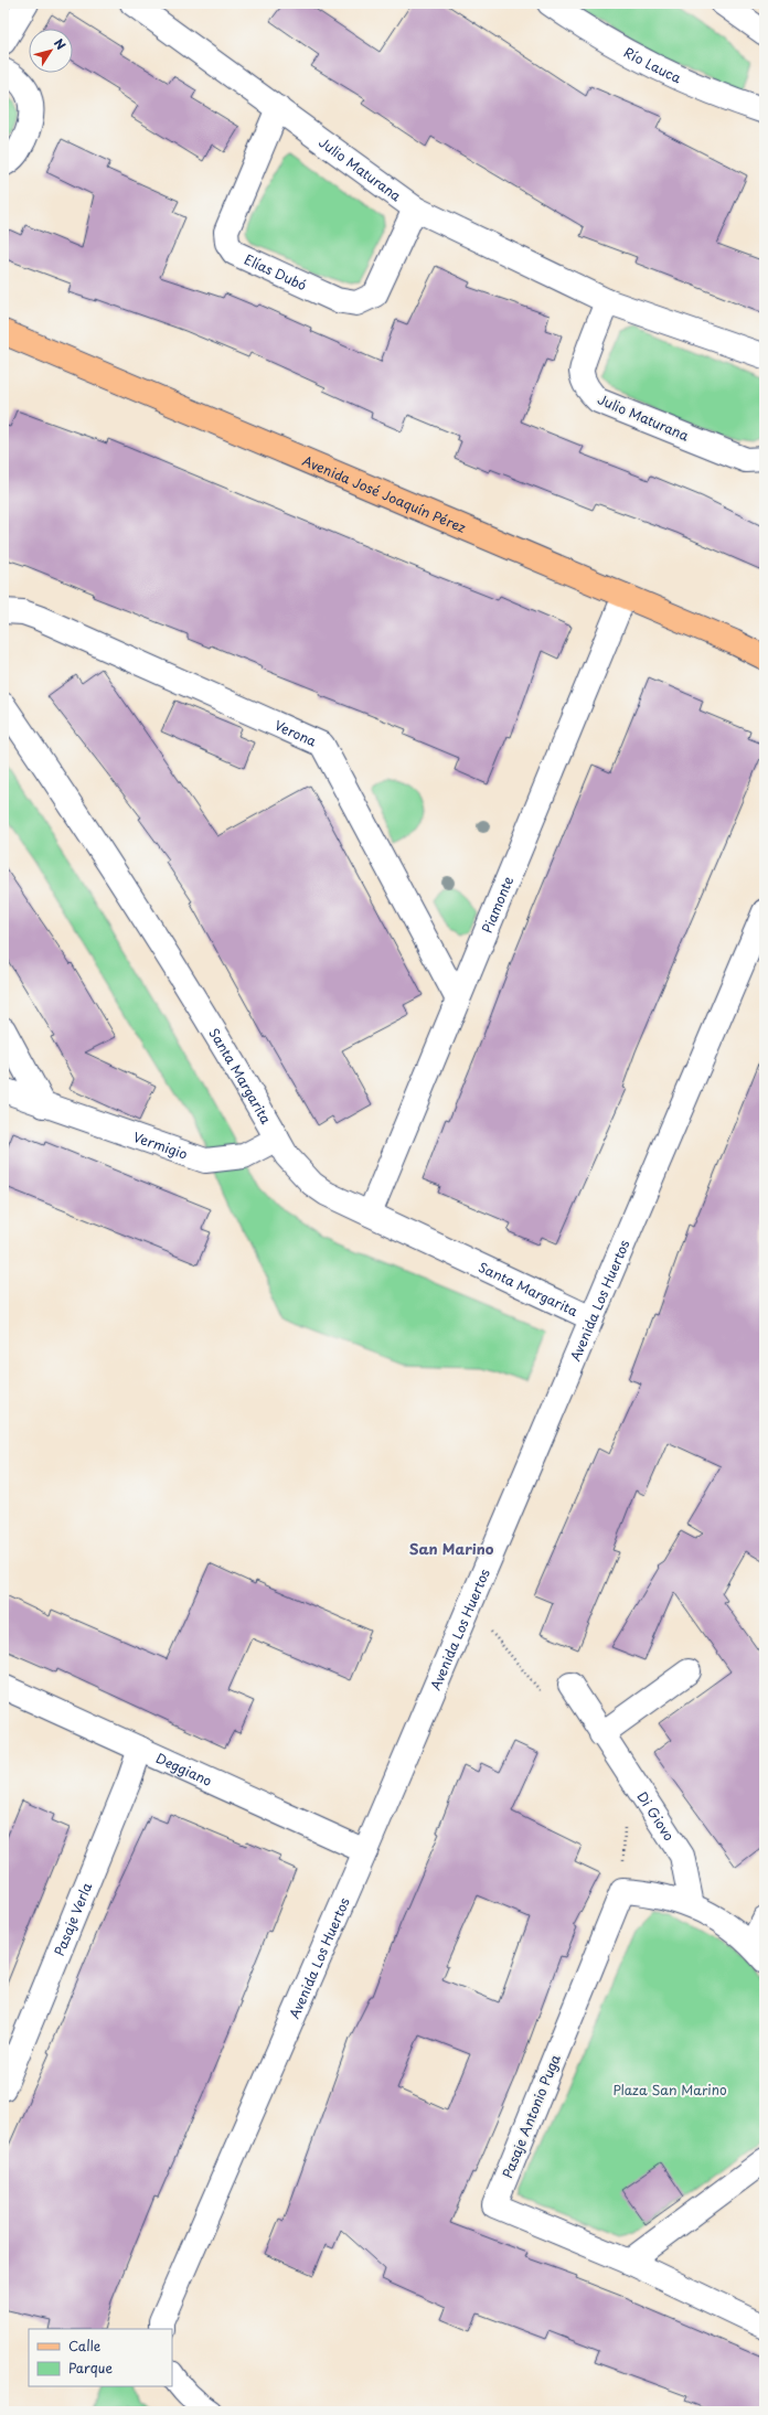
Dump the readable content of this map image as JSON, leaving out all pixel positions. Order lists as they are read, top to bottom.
{
  "streets": {
    "main road": ["Avenida José Joaquín Pérez"],
    "street": [
      "Río Lauca",
      "Julio Maturana",
      "Elías Dubó",
      "Verona",
      "Piamonte",
      "Santa Margarita",
      "Vermigio",
      "Avenida Los Huertos",
      "Deggiano",
      "Di Giovo",
      "Pasaje Verla",
      "Pasaje Antonio Puga"
    ]
  },
  "crossings": [
    ["Julio Maturana", "Elías Dubó"],
    ["Avenida José Joaquín Pérez", "Piamonte"],
    ["Verona", "Piamonte"],
    ["Piamonte", "Santa Margarita"],
    ["Santa Margarita", "Vermigio"],
    ["Santa Margarita", "Avenida Los Huertos"],
    ["Avenida Los Huertos", "Deggiano"],
    ["Deggiano", "Pasaje Verla"],
    ["Di Giovo", "Pasaje Antonio Puga"]
  ],
  "districts": ["San Marino"],
  "parks": ["Plaza San Marino"],
  "legend": ["Calle", "Parque"],
  "north": "top right"
}
